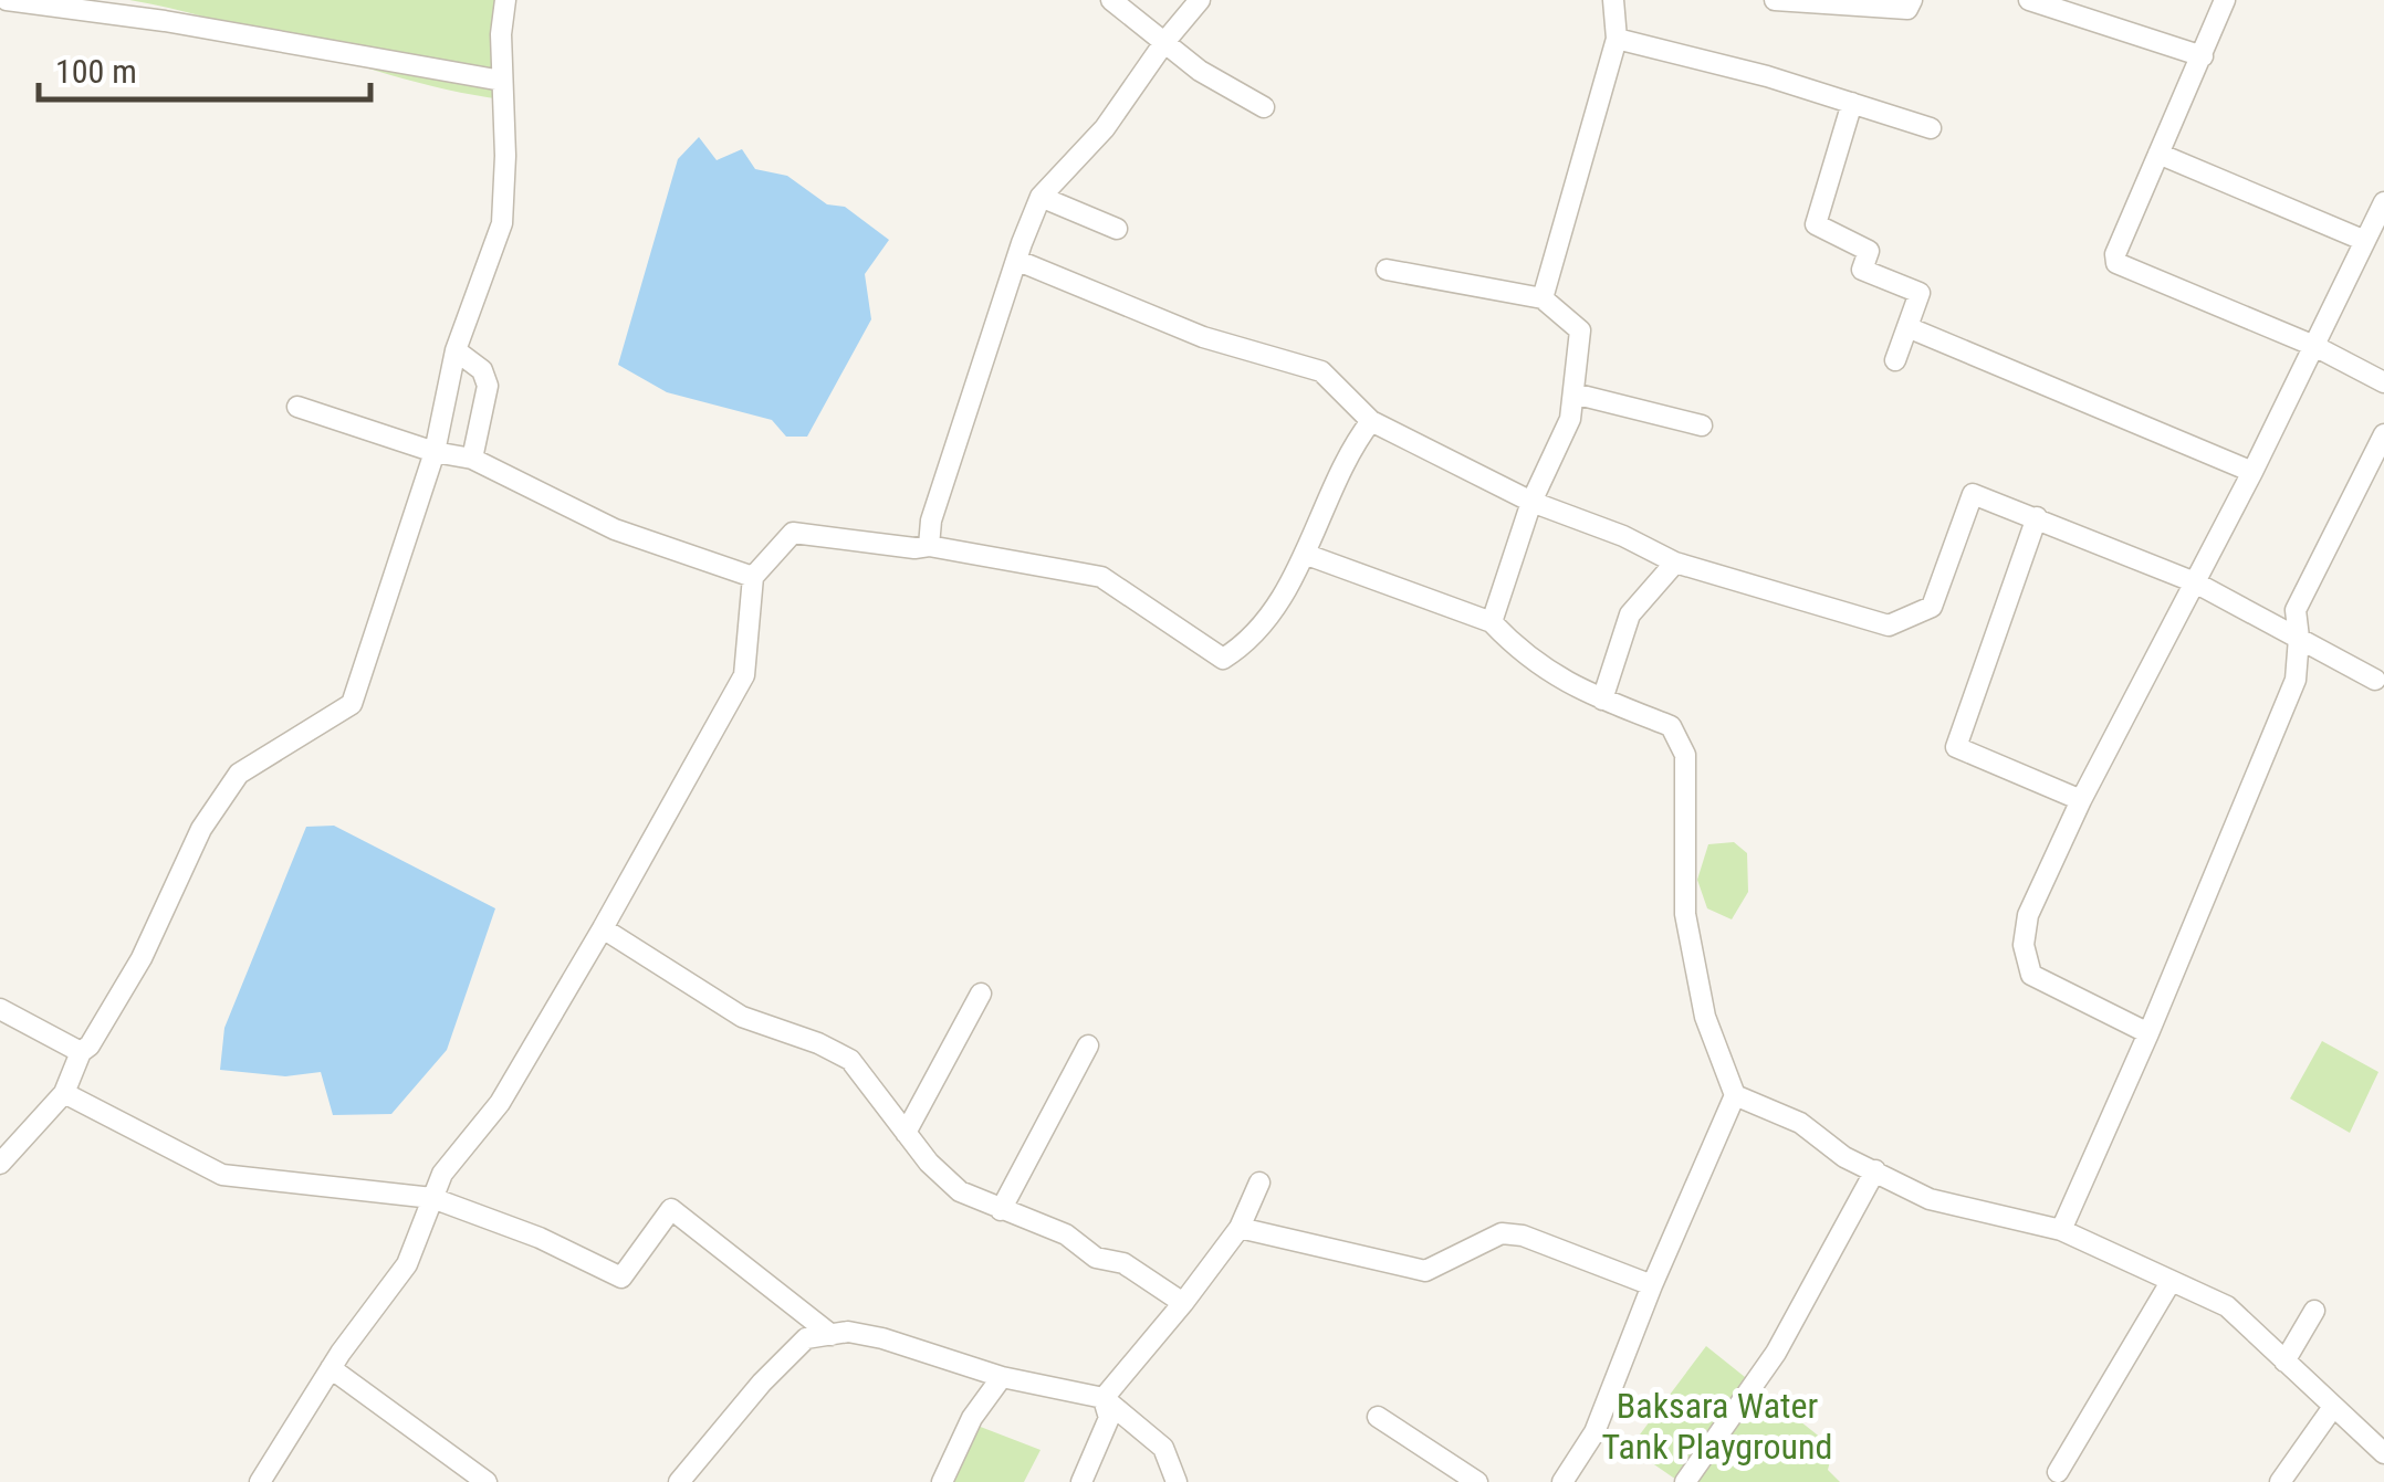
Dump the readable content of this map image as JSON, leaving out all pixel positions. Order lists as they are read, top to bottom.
{
  "parks": ["Baksara Water Tank Playground"],
  "scale_bar": "100 m"
}
